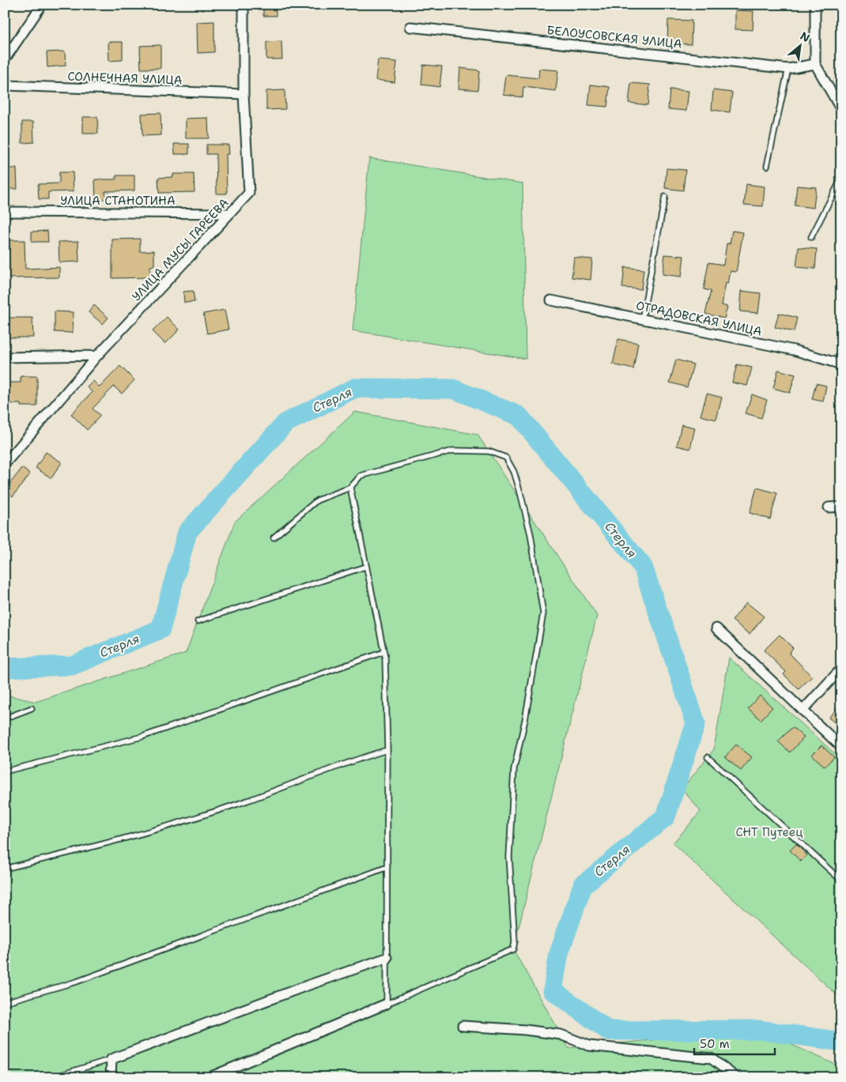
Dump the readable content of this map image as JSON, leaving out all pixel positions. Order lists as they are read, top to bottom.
{
  "streets": {
    "street": [
      "БЕЛОУСОВСКАЯ УЛИЦА",
      "СОЛНЕЧНАЯ УЛИЦА",
      "УЛИЦА СТАНОТИНА",
      "УЛИЦА МУСЫ ГАРЕЕВА",
      "ОТРАДОВСКАЯ УЛИЦА"
    ]
  },
  "crossings": [
    ["СОЛНЕЧНАЯ УЛИЦА", "УЛИЦА МУСЫ ГАРЕЕВА"],
    ["УЛИЦА СТАНОТИНА", "УЛИЦА МУСЫ ГАРЕЕВА"]
  ],
  "water": ["Стерля"],
  "parks": ["СНТ Путеец"],
  "scale_bar": "50 m",
  "north": "top right"
}
